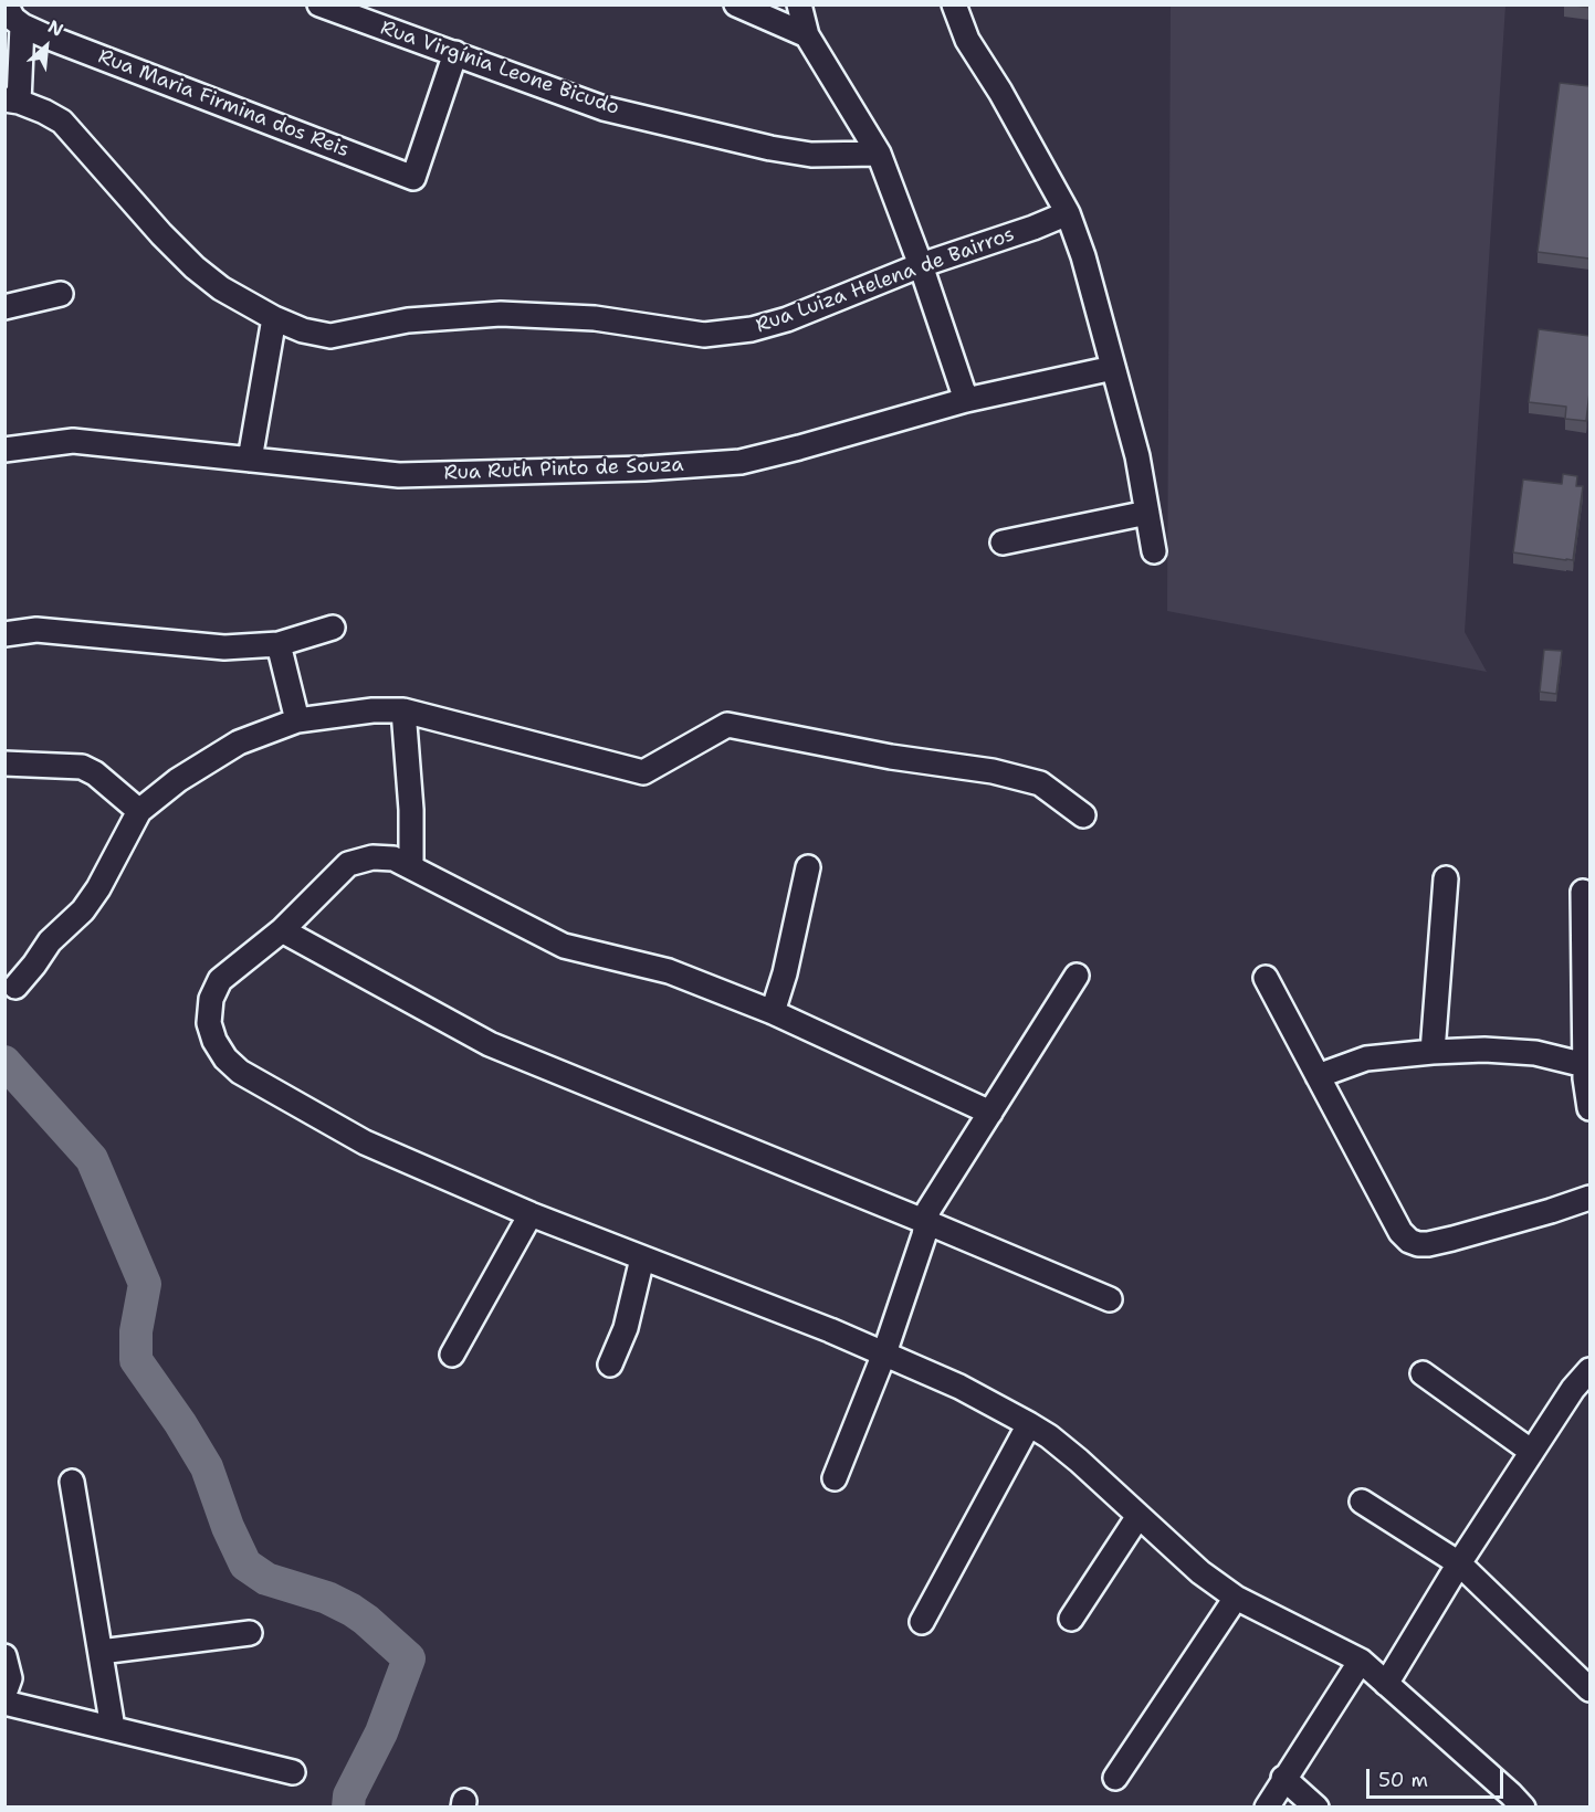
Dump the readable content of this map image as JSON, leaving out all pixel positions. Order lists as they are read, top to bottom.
{
  "streets": {
    "street": [
      "Rua Virgínia Leone Bicudo",
      "Rua Maria Firmina dos Reis",
      "Rua Luiza Helena de Bairros",
      "Rua Ruth Pinto de Souza"
    ]
  },
  "crossings": [
    ["Rua Virgínia Leone Bicudo", "Rua Maria Firmina dos Reis"]
  ],
  "scale_bar": "50 m",
  "north": "top right"
}
